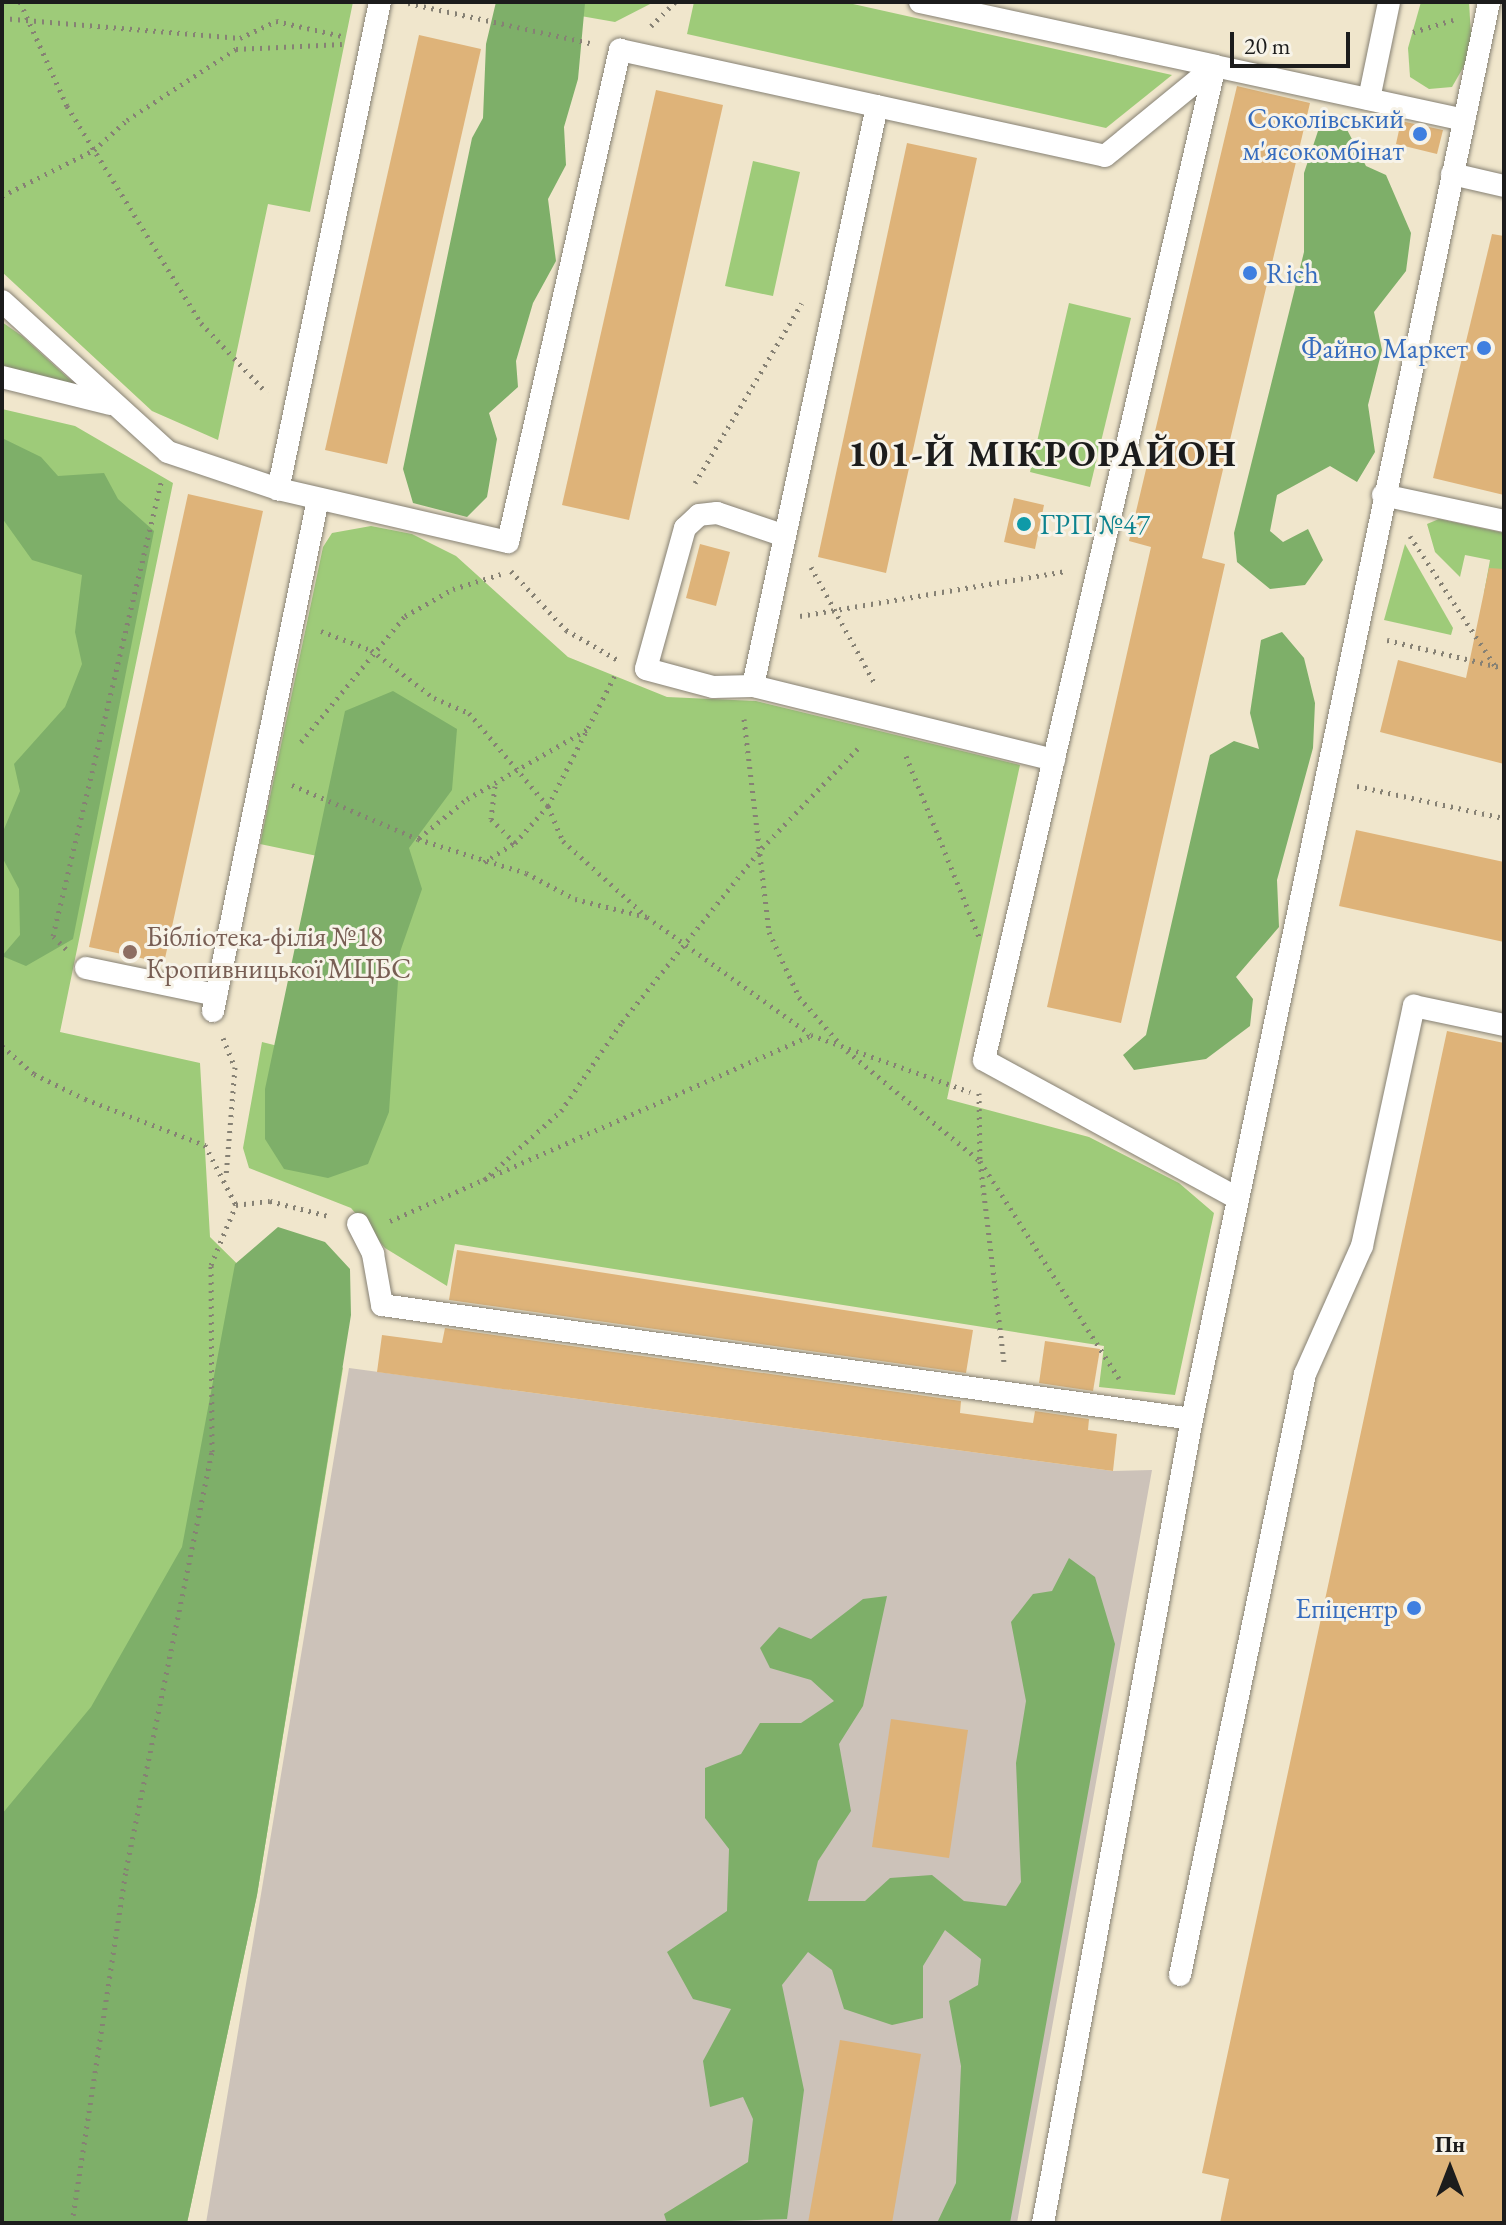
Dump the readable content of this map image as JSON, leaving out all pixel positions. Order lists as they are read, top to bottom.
{
  "districts": ["101-Й МІКРОРАЙОН"],
  "places": [
    "Соколівський м'ясокомбінат",
    "Rich",
    "Файно Маркет",
    "ГРП №47",
    "Бібліотека-філія №18 Кропивницької МЦБС",
    "Епіцентр"
  ],
  "scale_bar": "20 m",
  "north": "top"
}
